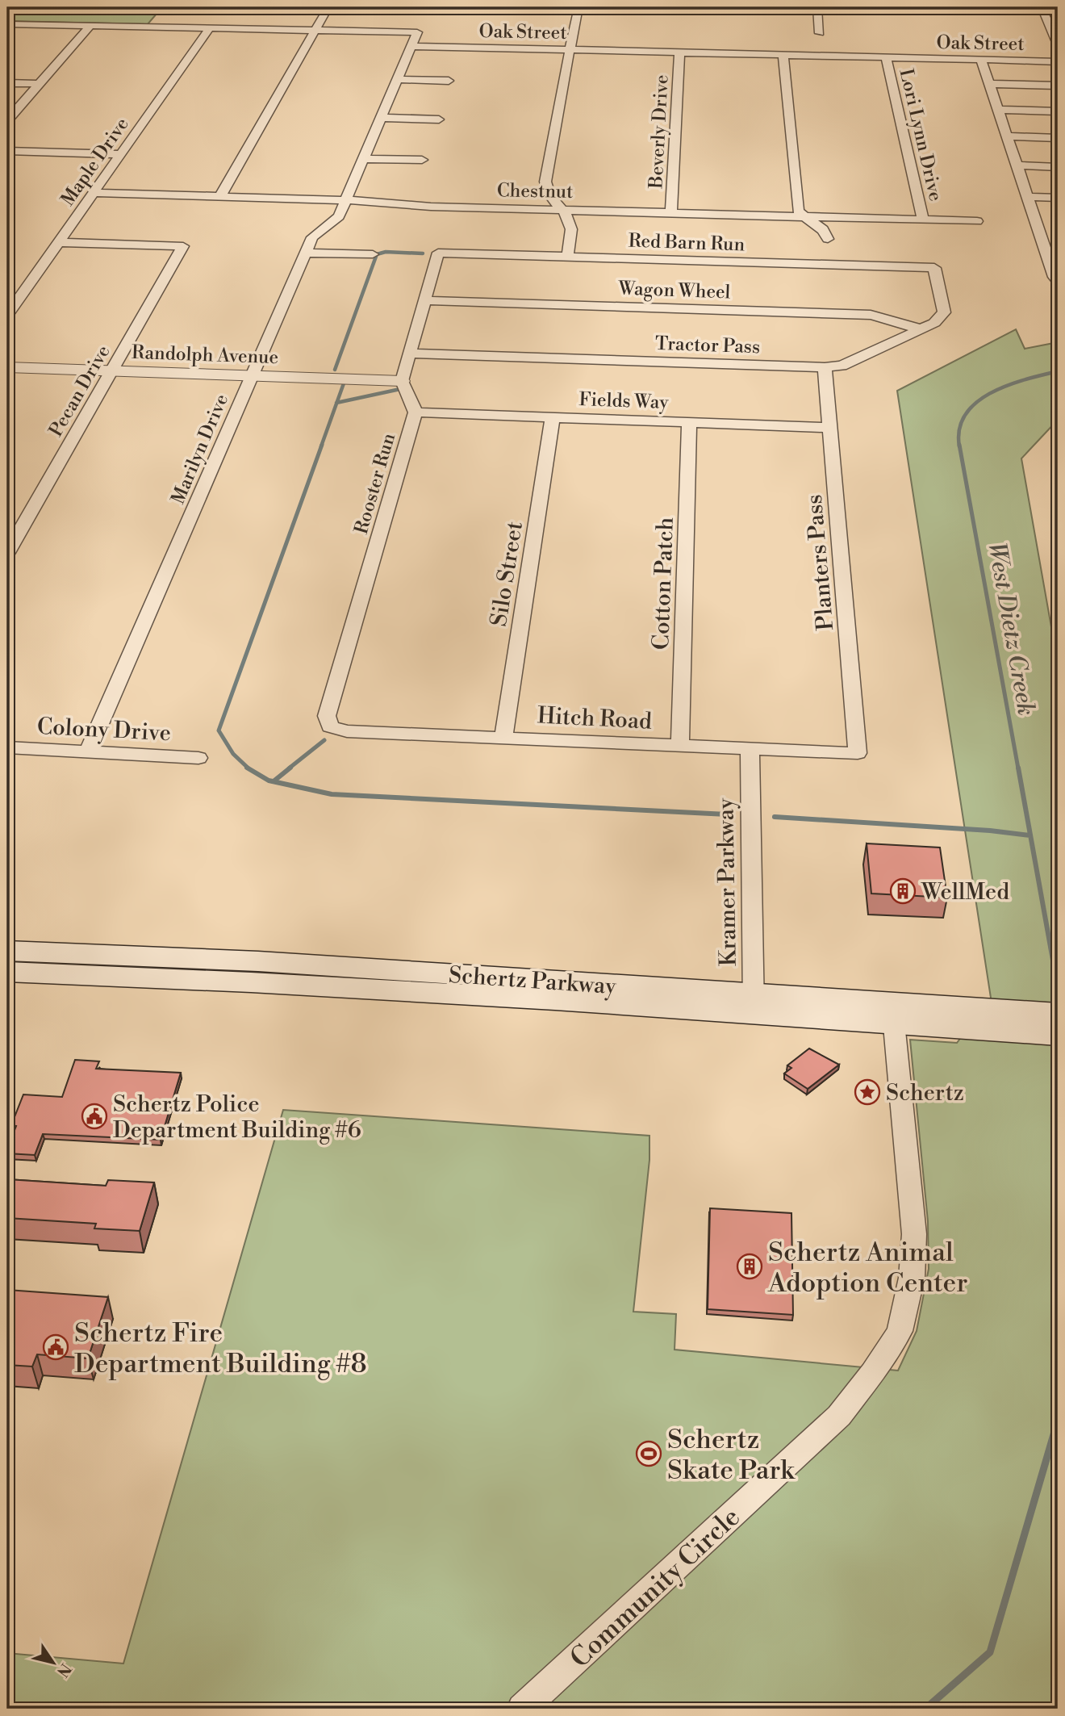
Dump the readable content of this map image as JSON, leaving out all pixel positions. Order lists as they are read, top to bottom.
{
  "streets": {
    "main road": ["Schertz Parkway"],
    "street": [
      "Oak Street",
      "Beverly Drive",
      "Lori Lynn Drive",
      "Maple Drive",
      "Chestnut",
      "Red Barn Run",
      "Wagon Wheel",
      "Tractor Pass",
      "Randolph Avenue",
      "Pecan Drive",
      "Fields Way",
      "Marilyn Drive",
      "Rooster Run",
      "Planters Pass",
      "Silo Street",
      "Cotton Patch",
      "Hitch Road",
      "Colony Drive",
      "Kramer Parkway",
      "Community Circle"
    ]
  },
  "crossings": [
    ["Oak Street", "Beverly Drive"],
    ["Oak Street", "Lori Lynn Drive"],
    ["Oak Street", "Marilyn Drive"],
    ["Beverly Drive", "Chestnut"],
    ["Lori Lynn Drive", "Chestnut"],
    ["Maple Drive", "Chestnut"],
    ["Maple Drive", "Pecan Drive"],
    ["Chestnut", "Marilyn Drive"],
    ["Red Barn Run", "Wagon Wheel"],
    ["Red Barn Run", "Tractor Pass"],
    ["Wagon Wheel", "Tractor Pass"],
    ["Tractor Pass", "Planters Pass"],
    ["Randolph Avenue", "Pecan Drive"],
    ["Randolph Avenue", "Marilyn Drive"],
    ["Randolph Avenue", "Rooster Run"],
    ["Fields Way", "Rooster Run"],
    ["Fields Way", "Planters Pass"],
    ["Fields Way", "Silo Street"],
    ["Fields Way", "Cotton Patch"],
    ["Marilyn Drive", "Colony Drive"],
    ["Rooster Run", "Hitch Road"],
    ["Planters Pass", "Hitch Road"],
    ["Silo Street", "Hitch Road"],
    ["Cotton Patch", "Hitch Road"],
    ["Hitch Road", "Kramer Parkway"],
    ["Kramer Parkway", "Schertz Parkway"],
    ["Schertz Parkway", "Community Circle"]
  ],
  "water": ["West Dietz Creek"],
  "places": {
    "building": ["WellMed", "Schertz Animal Adoption Center"],
    "place": ["Schertz"],
    "public building": ["Schertz Police Department Building #6", "Schertz Fire Department Building #8"],
    "sports": ["Schertz Skate Park"]
  },
  "north": "bottom right"
}
